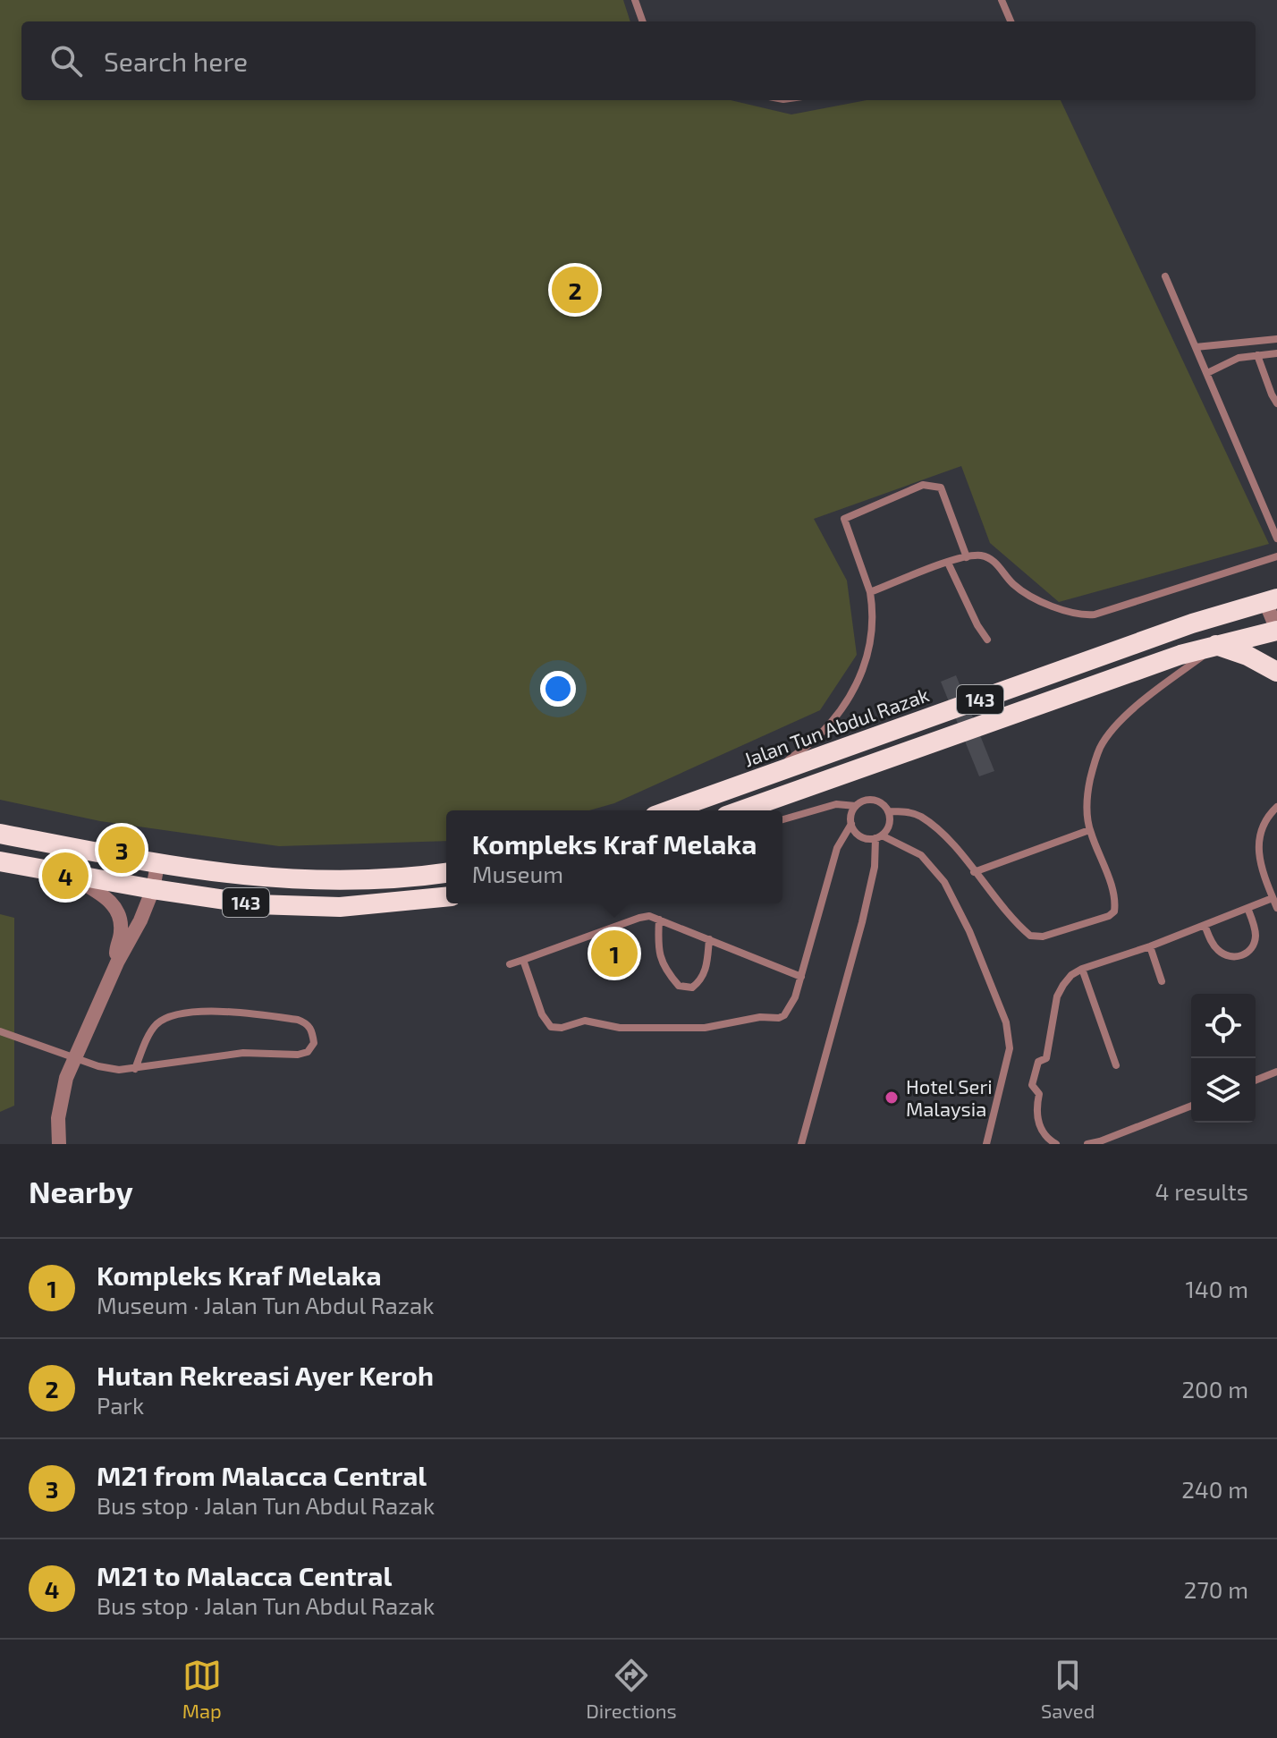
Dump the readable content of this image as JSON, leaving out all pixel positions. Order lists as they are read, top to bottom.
{
  "streets": {
    "highway": ["143", "Jalan Tun Abdul Razak"]
  },
  "places": ["Hotel Seri Malaysia"],
  "page": {
    "search": "Search here",
    "pins": [
      "2",
      "3",
      "4",
      "1"
    ],
    "popup": ["Kompleks Kraf Melaka", "Museum"],
    "heading": ["Nearby", "4 results"],
    "list": [
      {
        "mark": "1",
        "name": "Kompleks Kraf Melaka",
        "note": "Museum · Jalan Tun Abdul Razak",
        "value": "140 m"
      },
      {
        "mark": "2",
        "name": "Hutan Rekreasi Ayer Keroh",
        "note": "Park",
        "value": "200 m"
      },
      {
        "mark": "3",
        "name": "M21 from Malacca Central",
        "note": "Bus stop · Jalan Tun Abdul Razak",
        "value": "240 m"
      },
      {
        "mark": "4",
        "name": "M21 to Malacca Central",
        "note": "Bus stop · Jalan Tun Abdul Razak",
        "value": "270 m"
      }
    ],
    "nav": ["Map", "Directions", "Saved"]
  }
}
